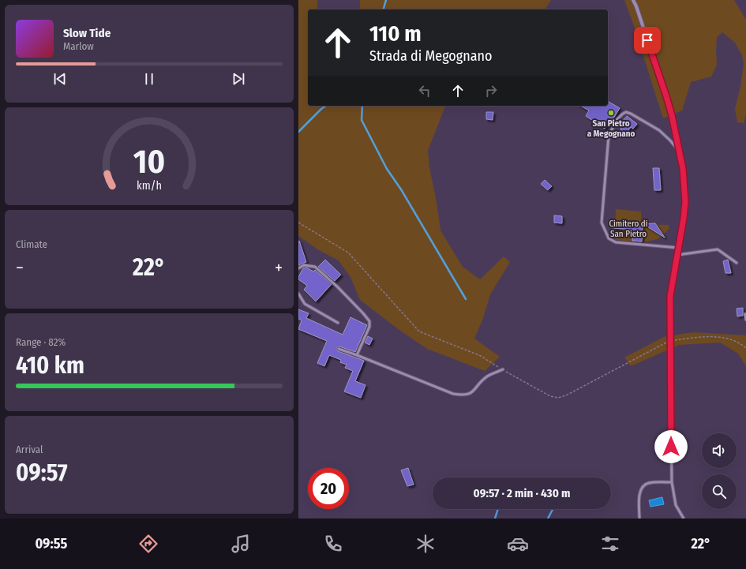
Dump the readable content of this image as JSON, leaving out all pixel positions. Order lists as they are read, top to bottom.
{
  "parks": ["Cimitero di San Pietro"],
  "places": ["San Pietro a Megognano"],
  "page": {
    "turn": ["110 m", "Strada di Megognano"],
    "song": ["Slow Tide", "Marlow"],
    "tile": [
      "Climate",
      ["Range · 82%", "410 km"],
      ["Arrival", "09:57"]
    ],
    "heat": ["−", "22°", "+"],
    "limit": "20",
    "trip": "09:57 · 2 min · 430 m",
    "tabs": ["09:55", "22°"],
    "gauge": ["10", "km/h"]
  }
}
